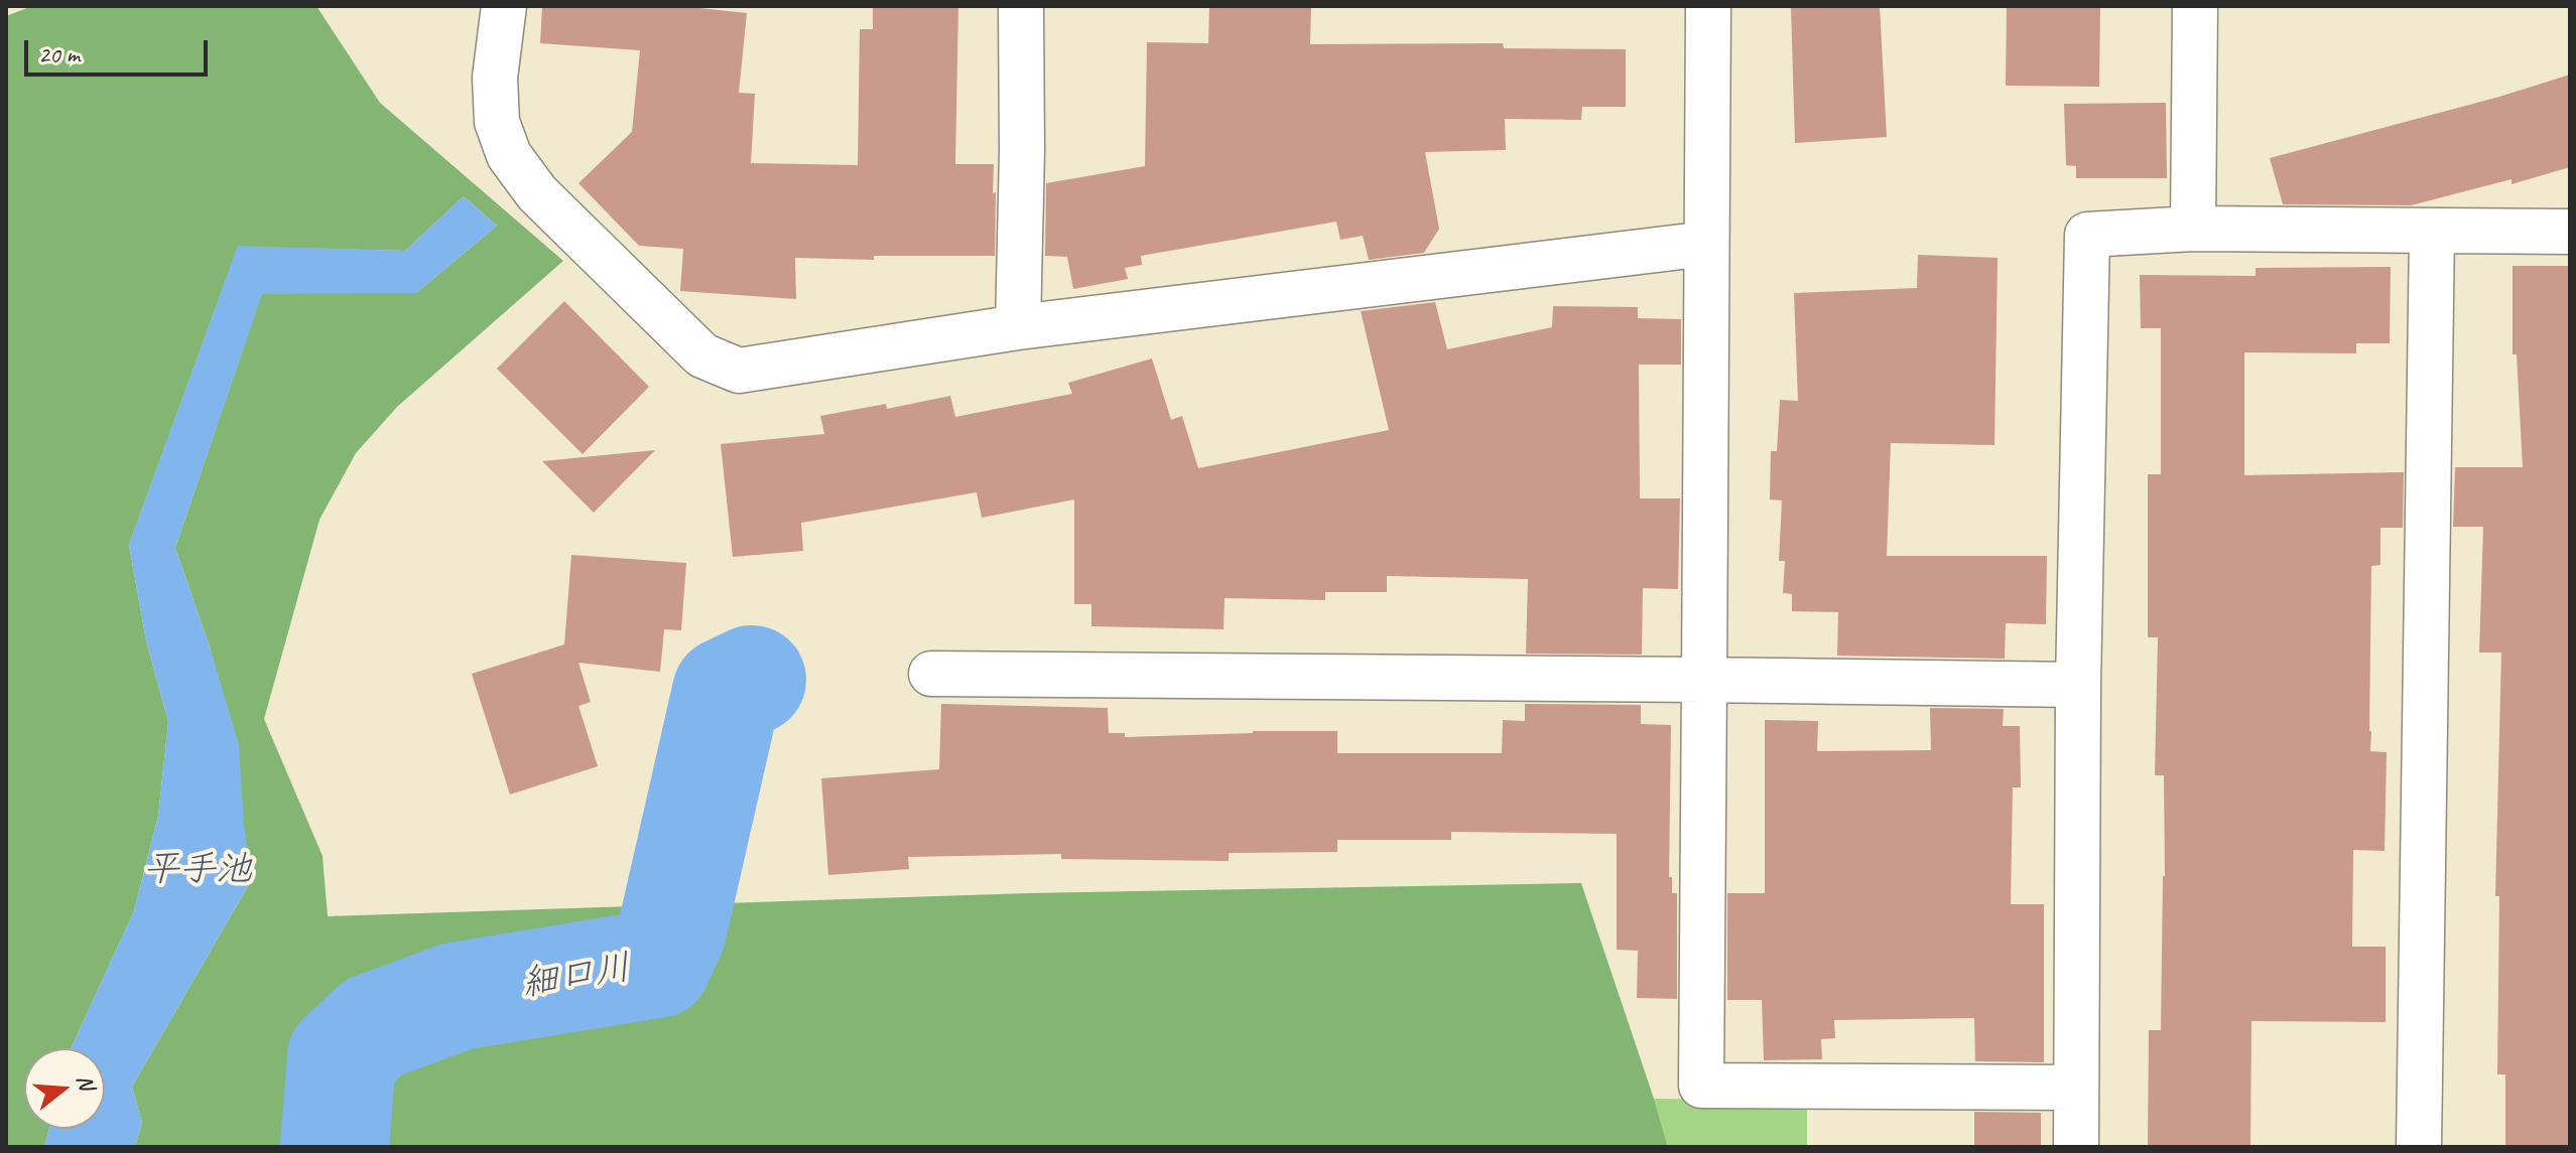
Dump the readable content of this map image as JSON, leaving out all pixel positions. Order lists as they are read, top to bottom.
{
  "water": ["平手池", "細口川"],
  "scale_bar": "20 m",
  "north": "right"
}
